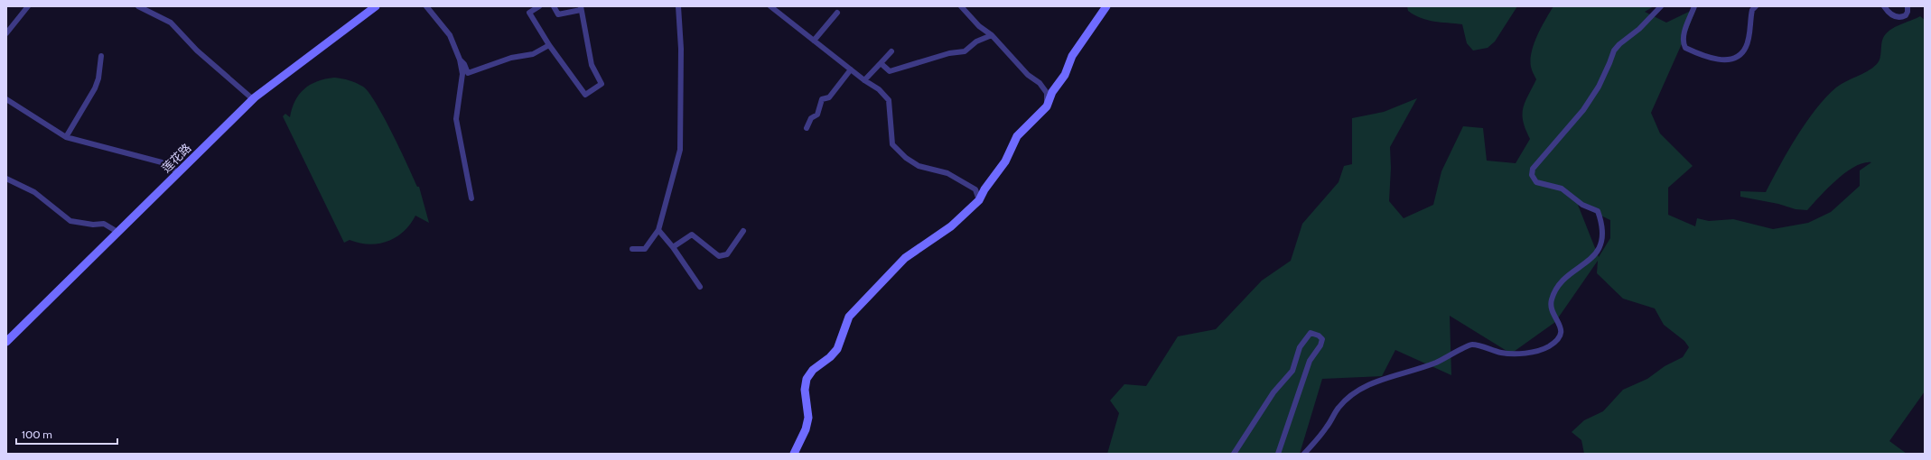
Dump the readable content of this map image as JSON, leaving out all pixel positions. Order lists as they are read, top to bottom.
{
  "streets": {
    "street": ["莲花路"]
  },
  "scale_bar": "100 m"
}
